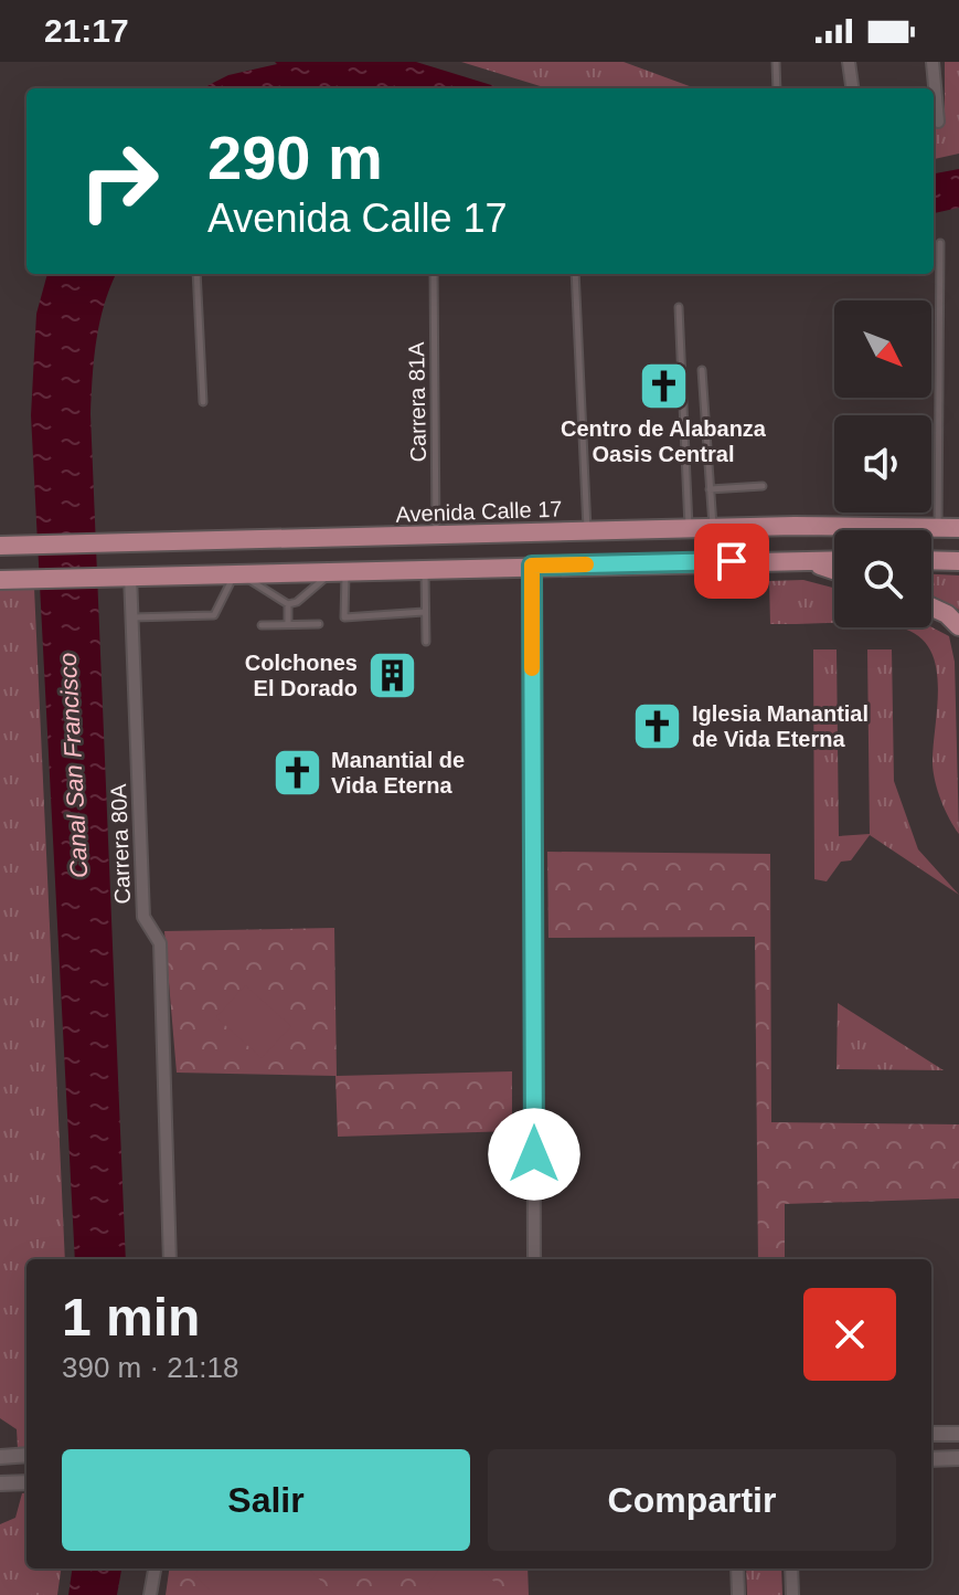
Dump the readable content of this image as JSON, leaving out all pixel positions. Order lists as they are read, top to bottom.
{
  "streets": {
    "main road": ["Avenida Calle 17"],
    "street": ["Carrera 80A"],
    "lane": ["Carrera 81A"]
  },
  "crossings": [
    ["Carrera 81A", "Avenida Calle 17"]
  ],
  "water": ["Canal San Francisco"],
  "places": {
    "church": ["Centro de Alabanza Oasis Central", "Iglesia Manantial de Vida Eterna", "Manantial de Vida Eterna"],
    "building": ["Colchones El Dorado"]
  },
  "north": "bottom right",
  "page": {
    "status": "21:17",
    "turn": ["290 m", "Avenida Calle 17"],
    "heading": ["1 min", "390 m · 21:18"],
    "buttons": ["Salir", "Compartir"]
  }
}
